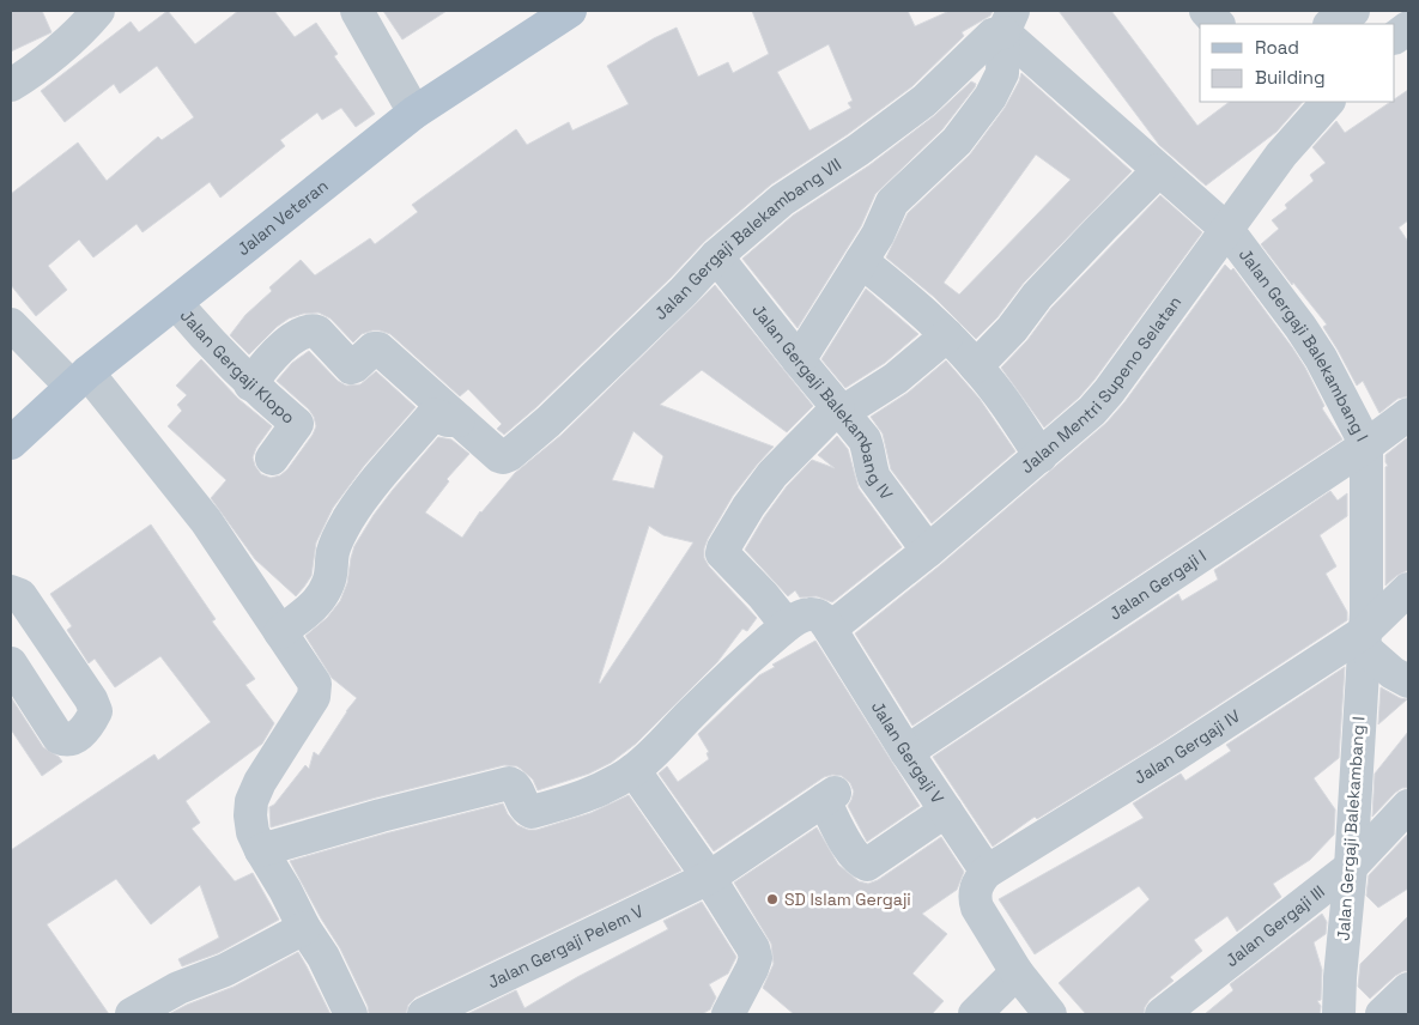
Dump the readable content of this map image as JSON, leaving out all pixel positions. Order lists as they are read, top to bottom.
{
  "streets": {
    "main road": ["Jalan Veteran"],
    "street": [
      "Jalan Gergaji Balekambang VII",
      "Jalan Gergaji Balekambang I",
      "Jalan Gergaji Klopo",
      "Jalan Mentri Supeno Selatan",
      "Jalan Gergaji Balekambang IV",
      "Jalan Gergaji I",
      "Jalan Gergaji IV",
      "Jalan Gergaji V",
      "Jalan Gergaji III",
      "Jalan Gergaji Pelem V"
    ]
  },
  "crossings": [
    ["Jalan Veteran", "Jalan Gergaji Klopo"],
    ["Jalan Gergaji Balekambang VII", "Jalan Gergaji Balekambang I"],
    ["Jalan Gergaji Balekambang VII", "Jalan Gergaji Balekambang IV"],
    ["Jalan Gergaji Balekambang I", "Jalan Mentri Supeno Selatan"],
    ["Jalan Gergaji Balekambang I", "Jalan Gergaji I"],
    ["Jalan Gergaji Balekambang I", "Jalan Gergaji IV"],
    ["Jalan Gergaji Balekambang I", "Jalan Gergaji III"],
    ["Jalan Mentri Supeno Selatan", "Jalan Gergaji Balekambang IV"],
    ["Jalan Mentri Supeno Selatan", "Jalan Gergaji V"],
    ["Jalan Gergaji I", "Jalan Gergaji V"],
    ["Jalan Gergaji IV", "Jalan Gergaji V"],
    ["Jalan Gergaji V", "Jalan Gergaji Pelem V"]
  ],
  "places": ["SD Islam Gergaji"],
  "legend": ["Road", "Building"]
}
